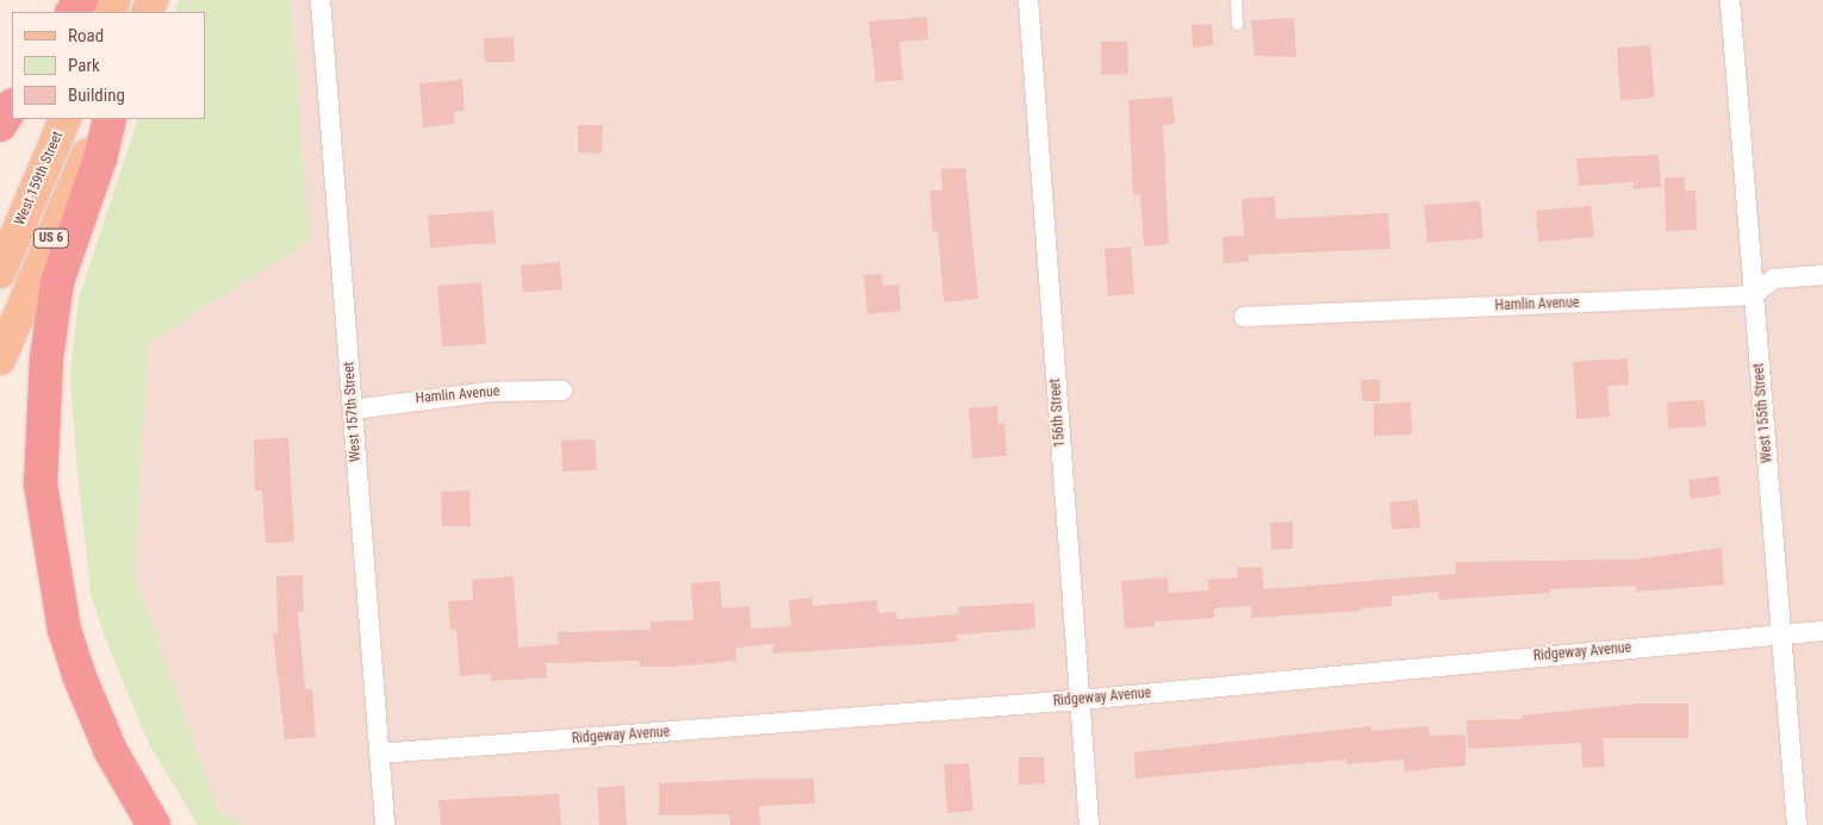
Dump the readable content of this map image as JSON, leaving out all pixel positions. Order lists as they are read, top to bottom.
{
  "streets": {
    "main road": ["West 159th Street", "US 6"],
    "street": [
      "Hamlin Avenue",
      "West 157th Street",
      "156th Street",
      "West 155th Street",
      "Ridgeway Avenue"
    ]
  },
  "crossings": [
    ["Hamlin Avenue", "West 157th Street"],
    ["Hamlin Avenue", "West 155th Street"],
    ["West 157th Street", "Ridgeway Avenue"],
    ["156th Street", "Ridgeway Avenue"],
    ["West 155th Street", "Ridgeway Avenue"]
  ],
  "legend": ["Road", "Park", "Building"]
}
